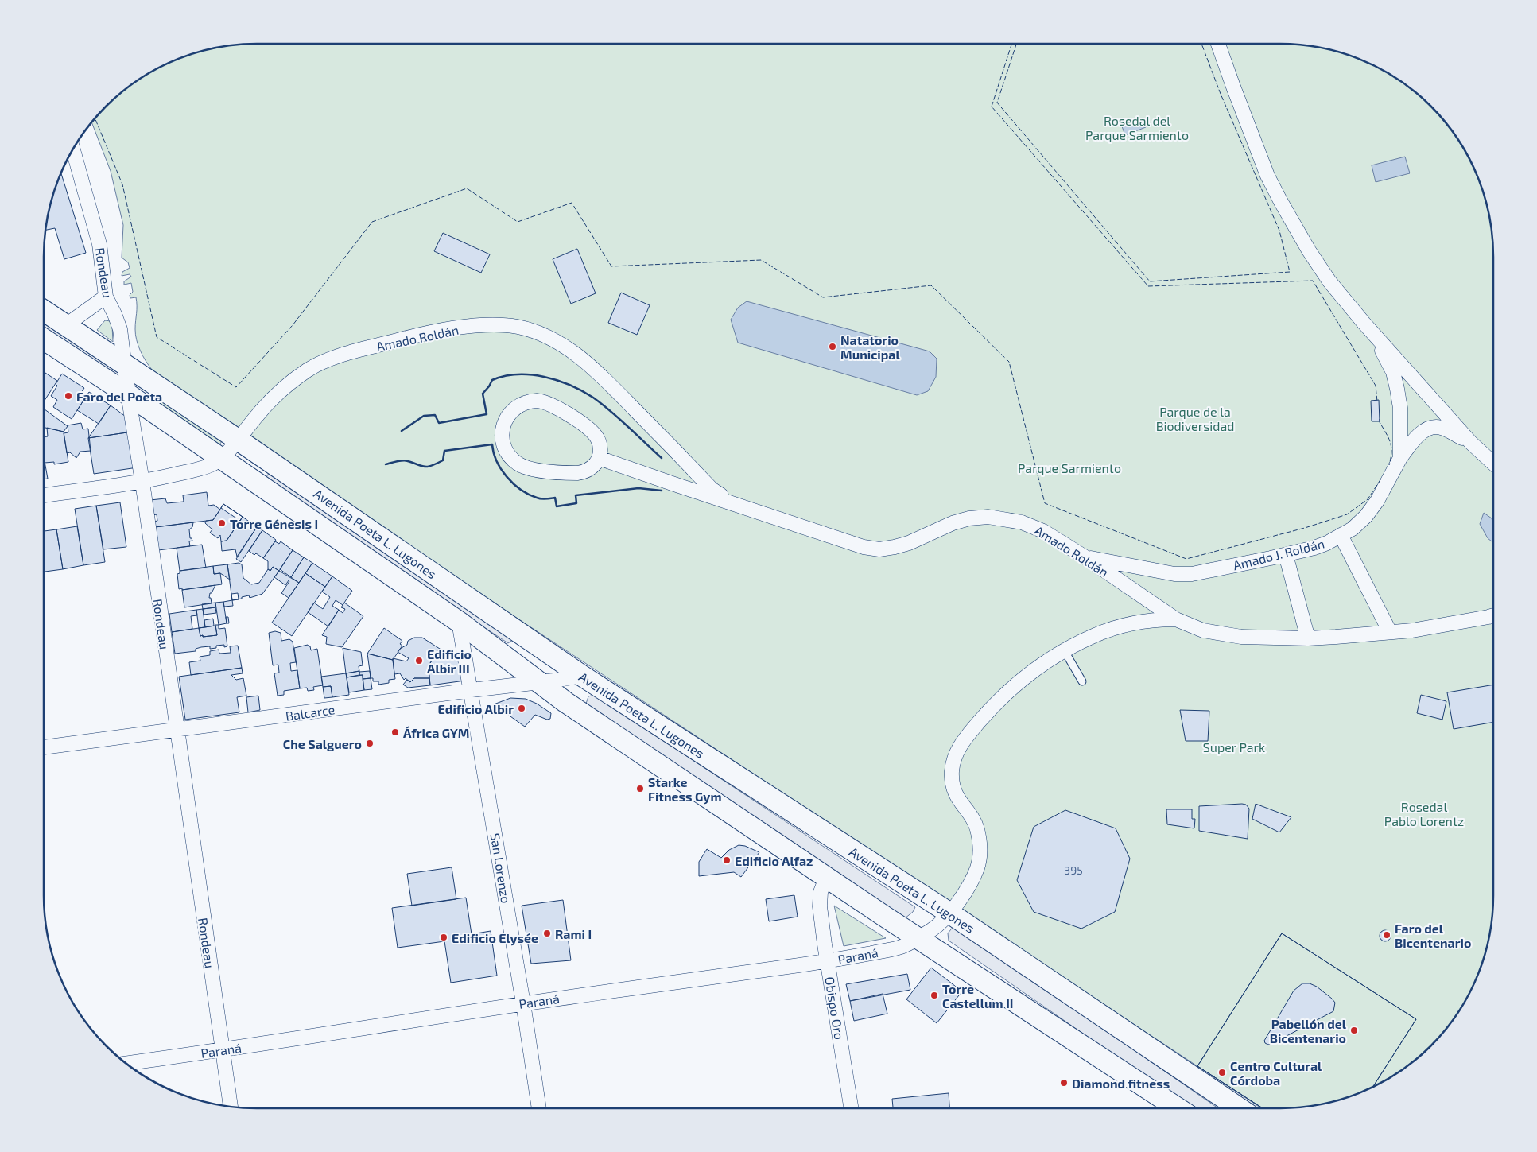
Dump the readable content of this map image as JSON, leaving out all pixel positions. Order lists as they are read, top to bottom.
{
  "streets": {
    "main road": ["Avenida Poeta L. Lugones"],
    "street": [
      "Rondeau",
      "Amado Roldán",
      "Amado J. Roldán",
      "Balcarce",
      "San Lorenzo",
      "Paraná",
      "Obispo Oro"
    ]
  },
  "crossings": [
    ["Rondeau", "Avenida Poeta L. Lugones"],
    ["Rondeau", "Balcarce"],
    ["Rondeau", "Paraná"],
    ["Amado Roldán", "Avenida Poeta L. Lugones"],
    ["Amado Roldán", "Amado J. Roldán"],
    ["Amado Roldán", "Paraná"],
    ["Avenida Poeta L. Lugones", "Balcarce"],
    ["Avenida Poeta L. Lugones", "San Lorenzo"],
    ["Avenida Poeta L. Lugones", "Paraná"],
    ["Avenida Poeta L. Lugones", "Obispo Oro"],
    ["Balcarce", "San Lorenzo"],
    ["San Lorenzo", "Paraná"],
    ["Paraná", "Obispo Oro"]
  ],
  "parks": [
    "Rosedal del Parque Sarmiento",
    "Parque de la Biodiversidad",
    "Parque Sarmiento",
    "Super Park",
    "Rosedal Pablo Lorentz"
  ],
  "places": [
    "Natatorio Municipal",
    "Faro del Poeta",
    "Torre Génesis I",
    "Edificio Albir III",
    "Edificio Albir",
    "África GYM",
    "Che Salguero",
    "Starke Fitness Gym",
    "Edificio Alfaz",
    "Rami I",
    "Faro del Bicentenario",
    "Edificio Elysée",
    "Torre Castellum II",
    "Pabellón del Bicentenario",
    "Centro Cultural Córdoba",
    "Diamond fitness"
  ],
  "house_numbers": ["395"]
}
